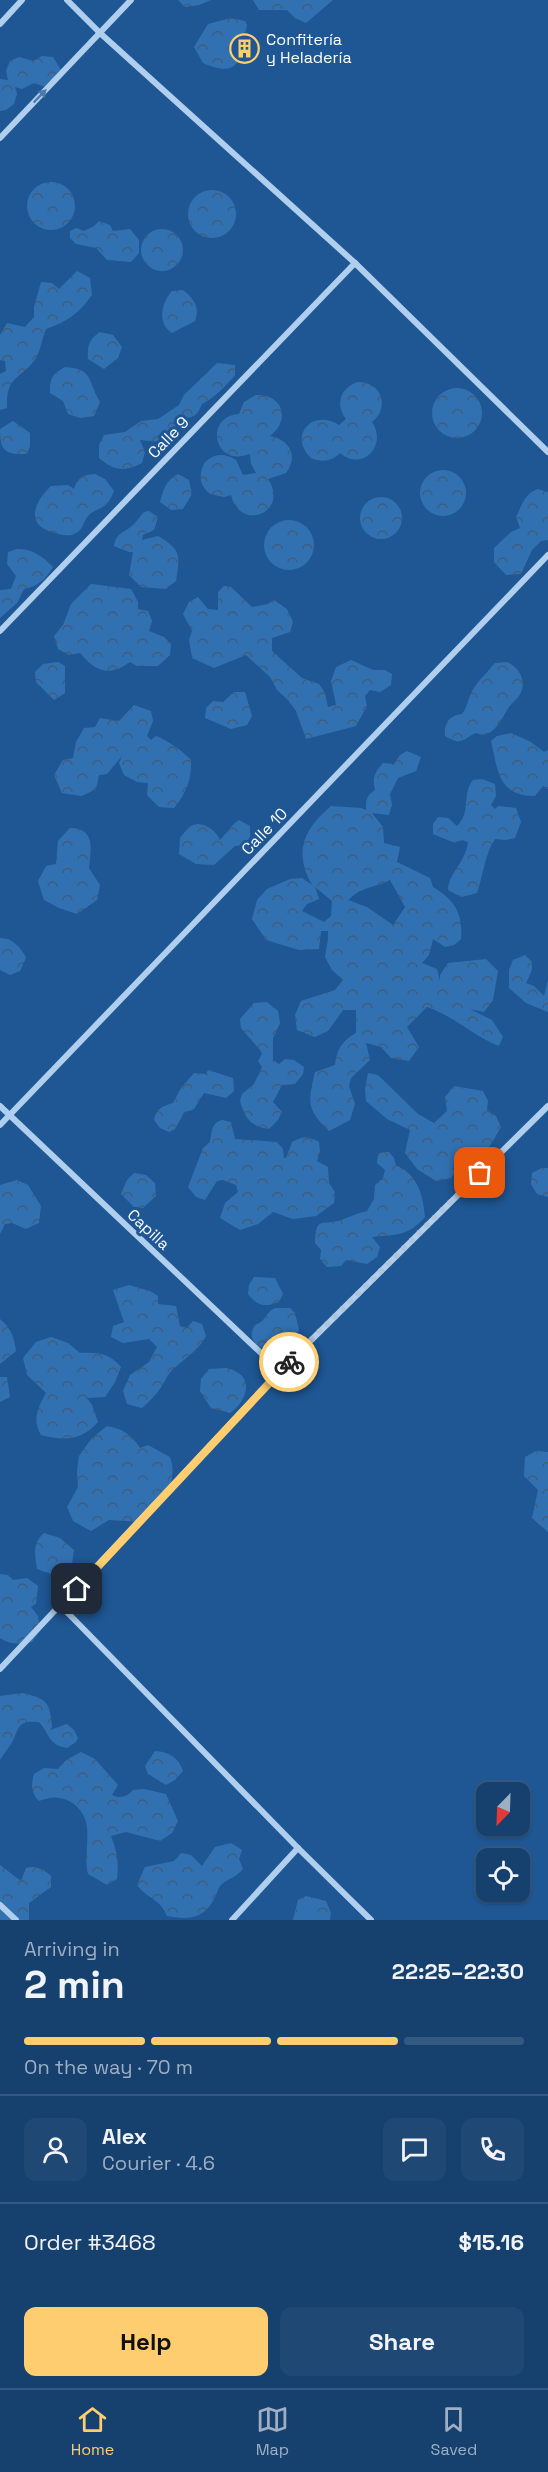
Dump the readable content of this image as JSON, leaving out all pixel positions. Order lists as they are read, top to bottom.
{
  "streets": {
    "street": ["Calle 9", "Calle 10", "Capilla"]
  },
  "crossings": [
    ["Calle 10", "Capilla"]
  ],
  "places": {
    "building": ["Confitería y Heladería"]
  },
  "north": "bottom left",
  "page": {
    "heading": ["2 min", "Arriving in", "22:25–22:30"],
    "panel": [
      "Alex",
      "Courier · 4.6",
      "Order #3468",
      "$15.16"
    ],
    "bar": "On the way · 70 m",
    "buttons": ["Help", "Share"],
    "tabs": ["Home", "Map", "Saved"]
  }
}
